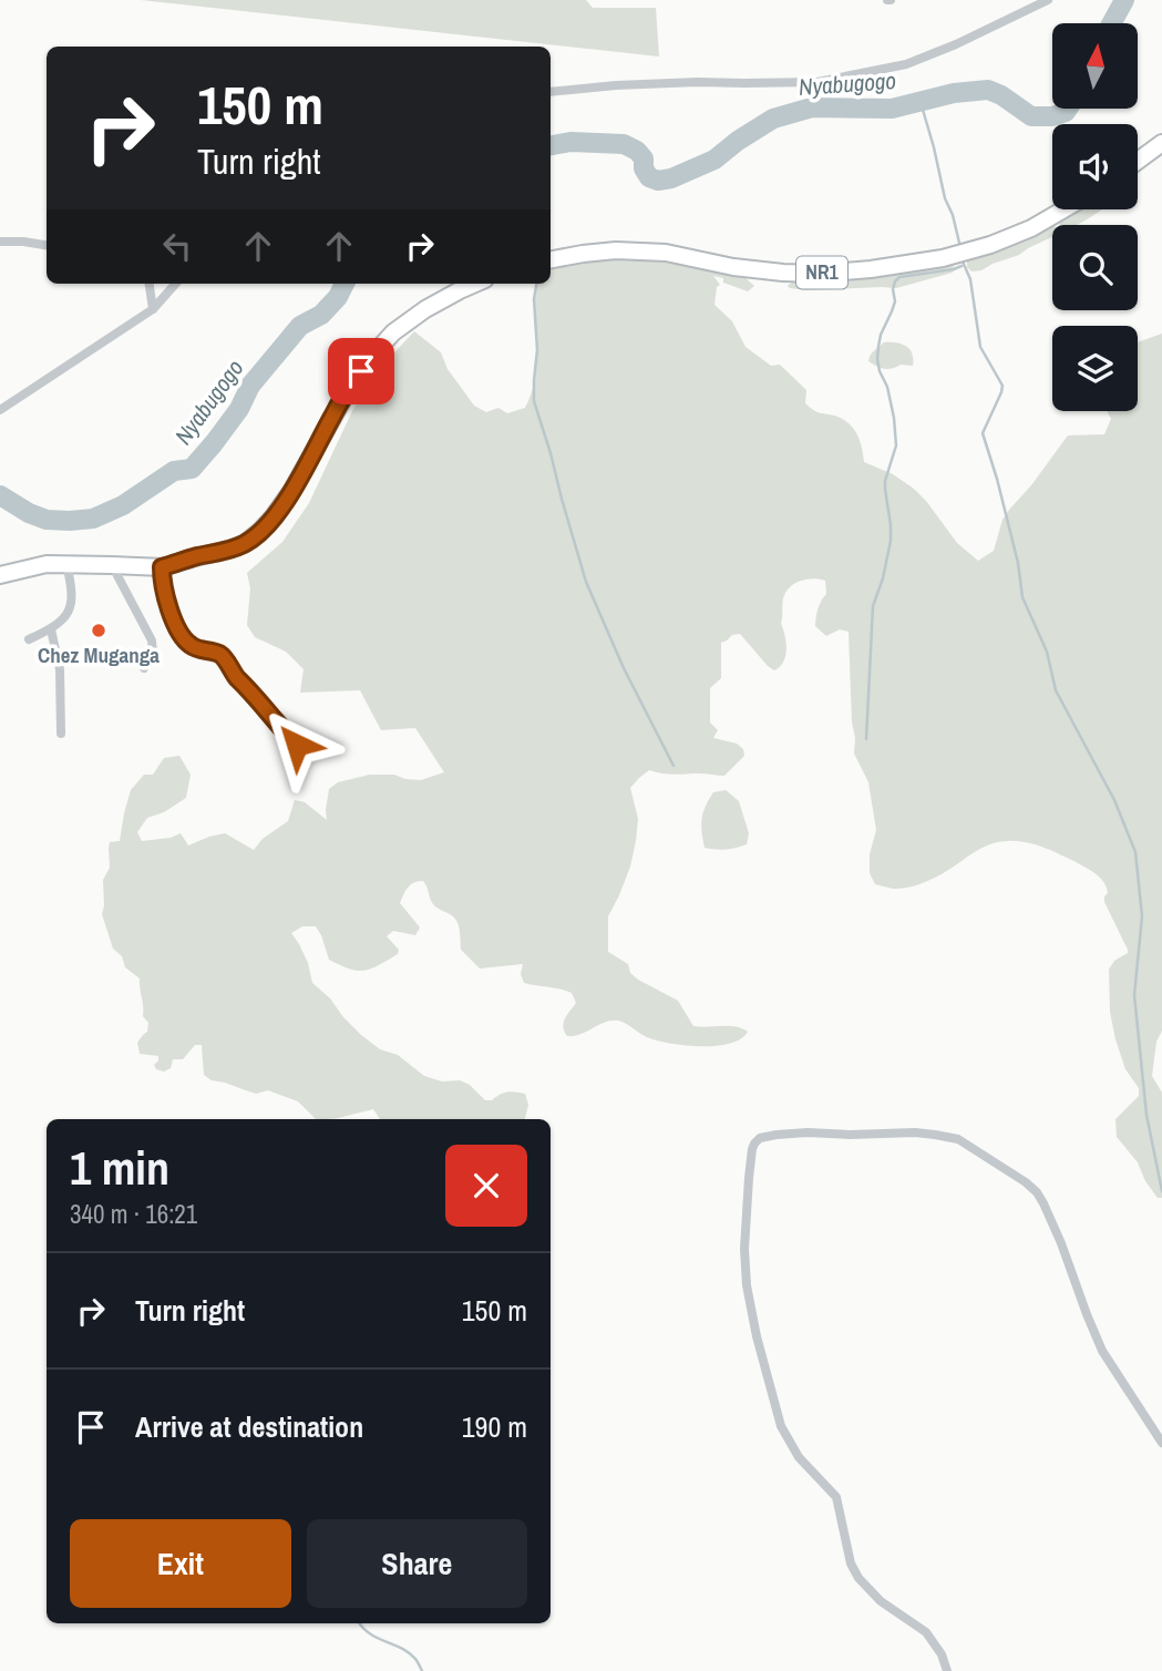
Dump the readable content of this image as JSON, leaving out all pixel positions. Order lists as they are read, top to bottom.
{
  "streets": {
    "highway": ["NR1"]
  },
  "water": ["Nyabugogo"],
  "places": ["Chez Muganga"],
  "north": "top",
  "page": {
    "turn": ["150 m", "Turn right"],
    "heading": ["1 min", "340 m · 16:21"],
    "list": [
      {
        "name": "Turn right",
        "value": "150 m"
      },
      {
        "name": "Arrive at destination",
        "value": "190 m"
      }
    ],
    "buttons": ["Exit", "Share"]
  }
}
